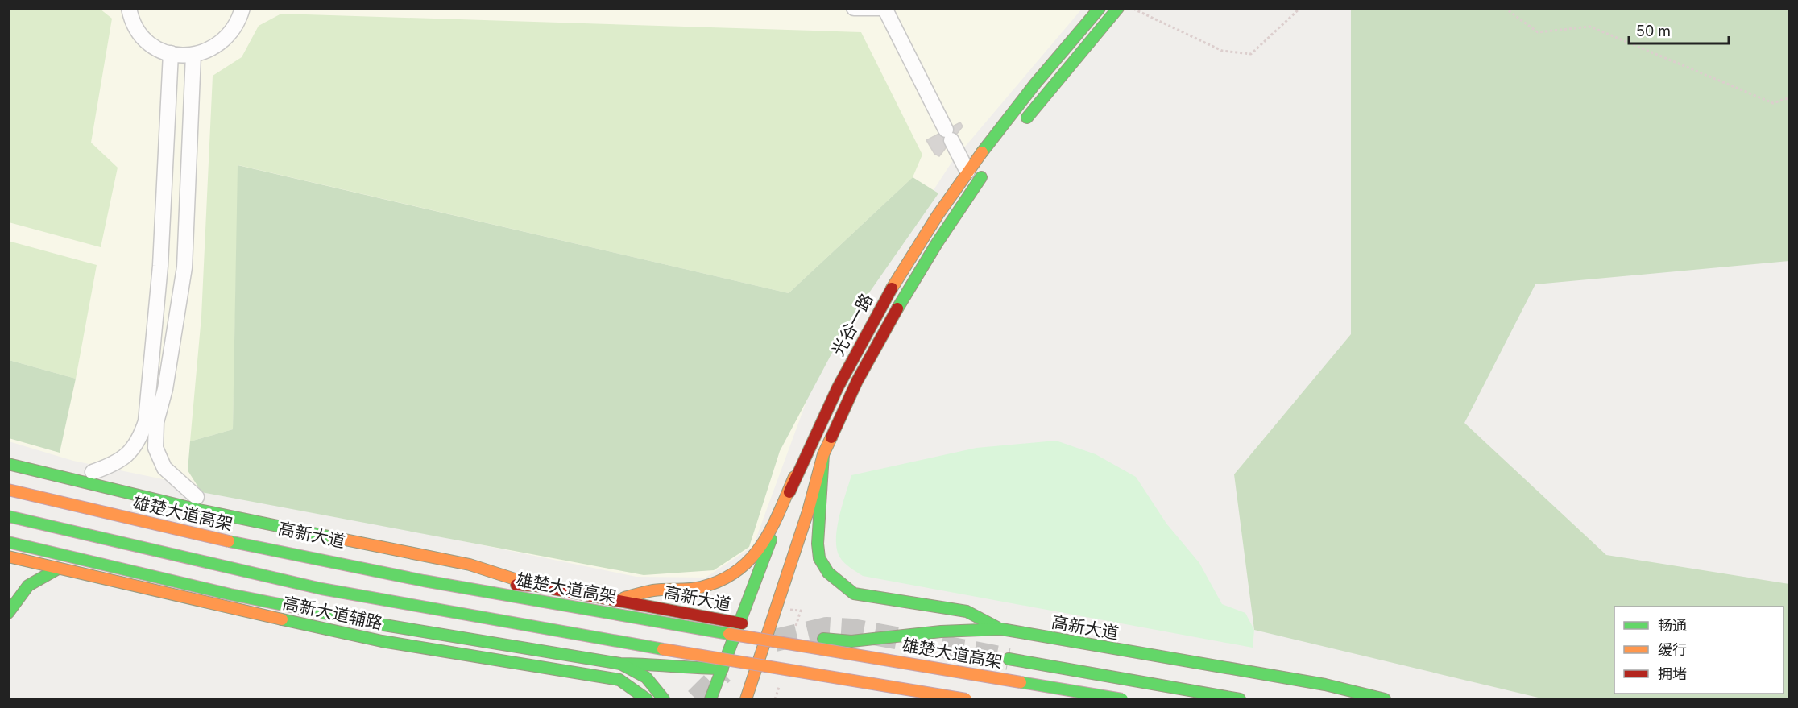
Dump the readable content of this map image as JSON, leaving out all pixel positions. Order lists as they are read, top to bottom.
{
  "streets": {
    "main road": [
      "光谷一路",
      "雄楚大道高架",
      "高新大道",
      "高新大道辅路"
    ]
  },
  "crossings": [
    ["光谷一路", "高新大道"],
    ["雄楚大道高架", "高新大道"]
  ],
  "legend": ["畅通", "缓行", "拥堵"],
  "scale_bar": "50 m"
}
